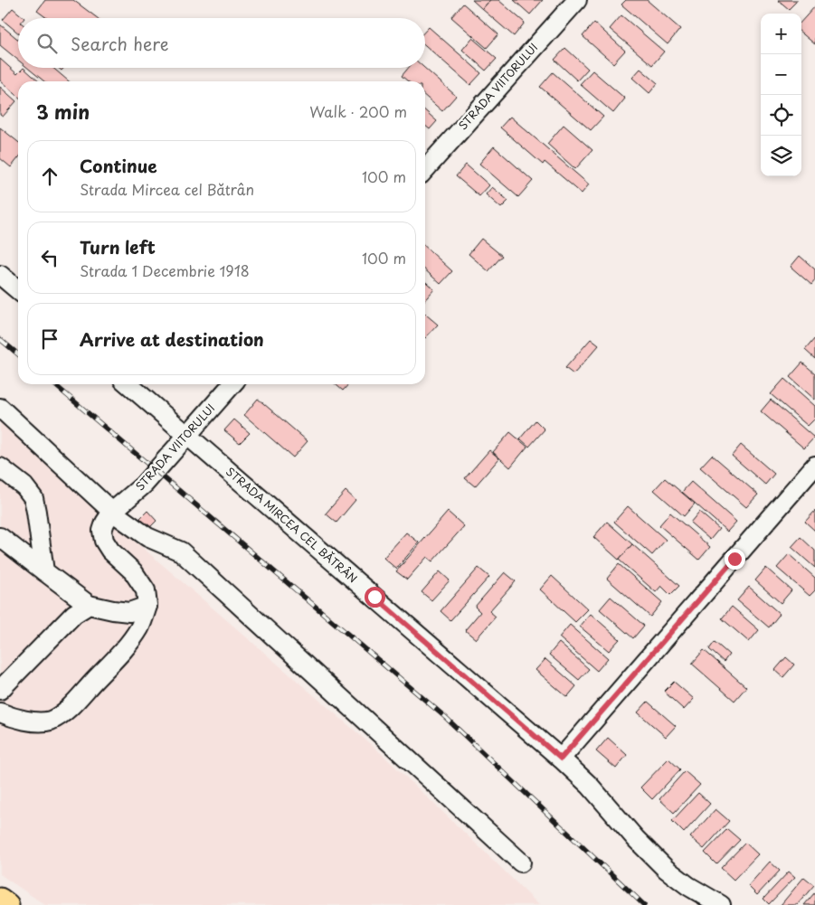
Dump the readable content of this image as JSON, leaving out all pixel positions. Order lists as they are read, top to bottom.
{
  "streets": {
    "street": ["STRADA VIITORULUI", "STRADA MIRCEA CEL BĂTRÂN"]
  },
  "crossings": [
    ["STRADA VIITORULUI", "STRADA MIRCEA CEL BĂTRÂN"]
  ],
  "page": {
    "map_buttons": ["+", "−"],
    "search": "Search here",
    "heading": ["3 min", "Walk · 200 m"],
    "list": [
      ["Continue", "Strada Mircea cel Bătrân", "100 m"],
      ["Turn left", "Strada 1 Decembrie 1918", "100 m"],
      "Arrive at destination"
    ]
  }
}
